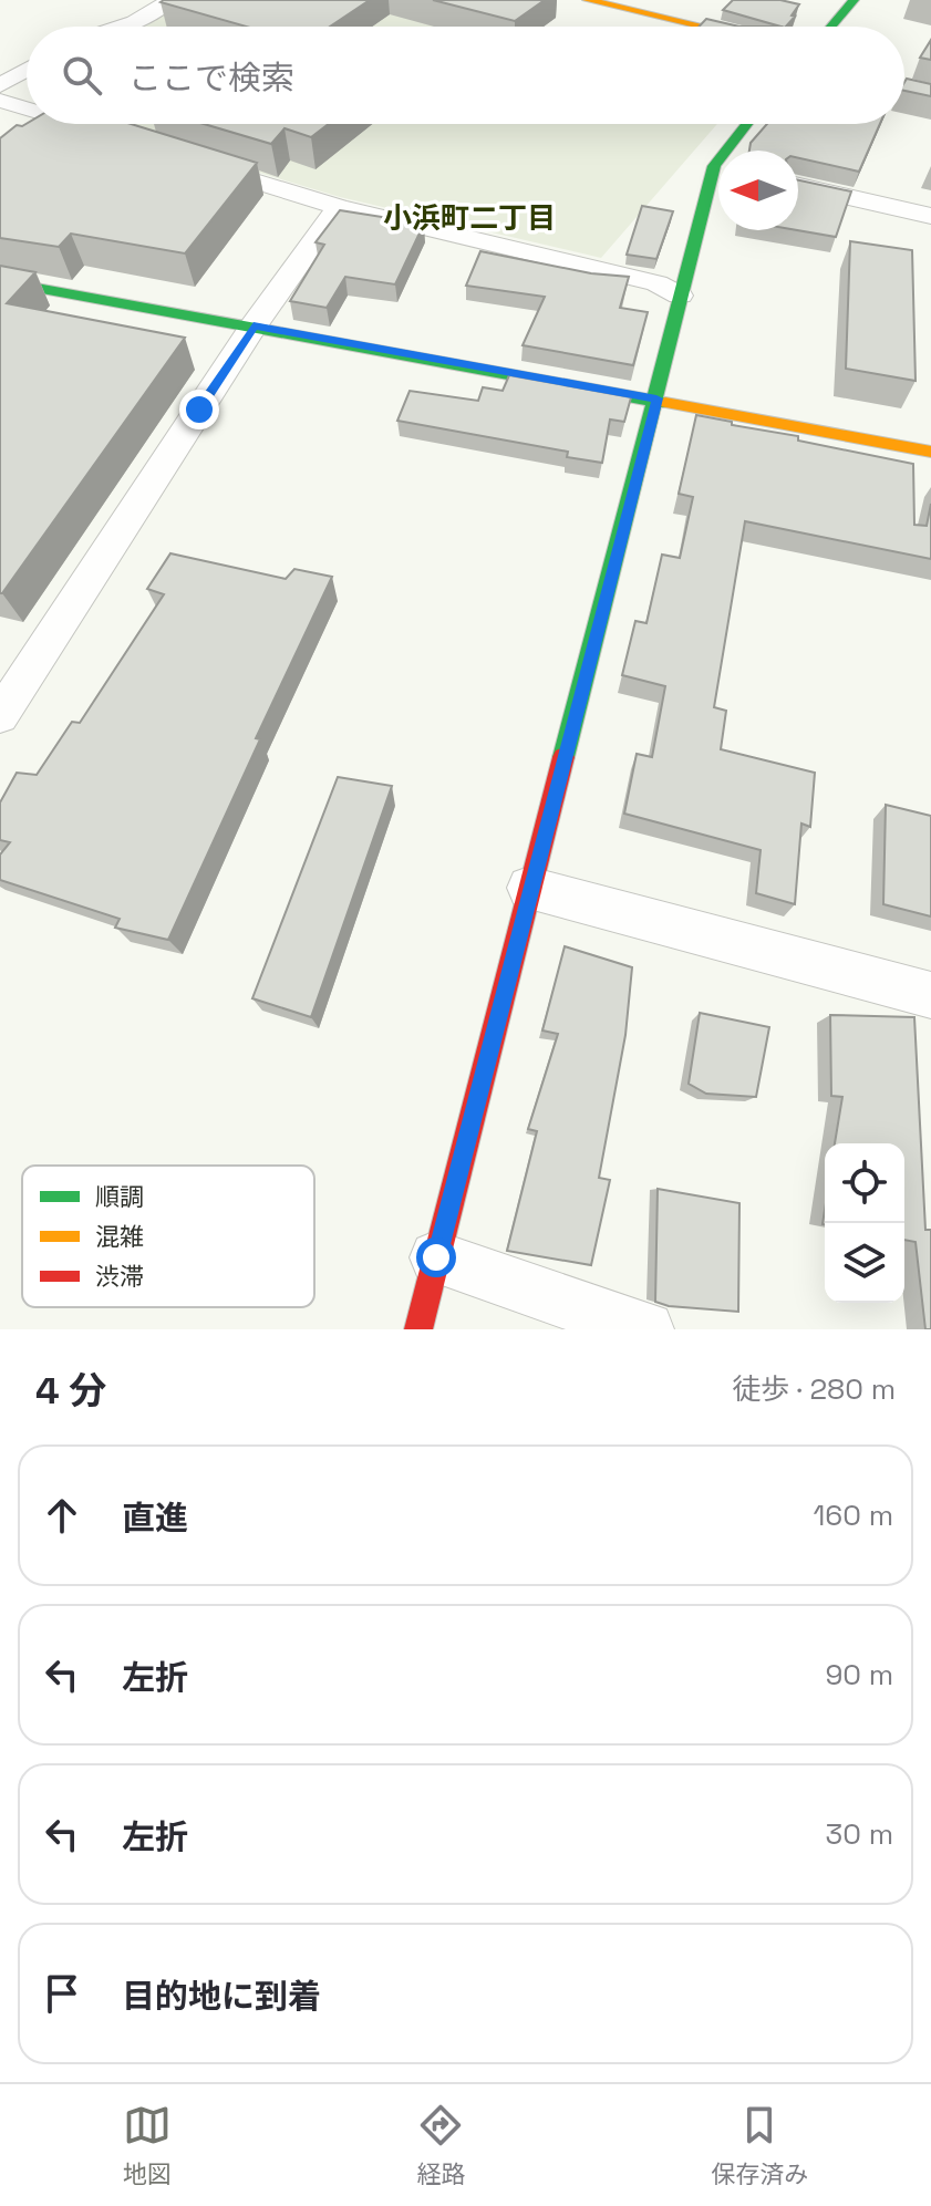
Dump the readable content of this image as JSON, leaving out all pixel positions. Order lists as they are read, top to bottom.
{
  "districts": ["小浜町二丁目"],
  "legend": ["順調", "混雑", "渋滞"],
  "north": "left",
  "page": {
    "search": "ここで検索",
    "heading": ["4 分", "徒歩 · 280 m"],
    "list": [
      ["直進", "160 m"],
      ["左折", "90 m"],
      ["左折", "30 m"],
      "目的地に到着"
    ],
    "nav": ["地図", "経路", "保存済み"]
  }
}
